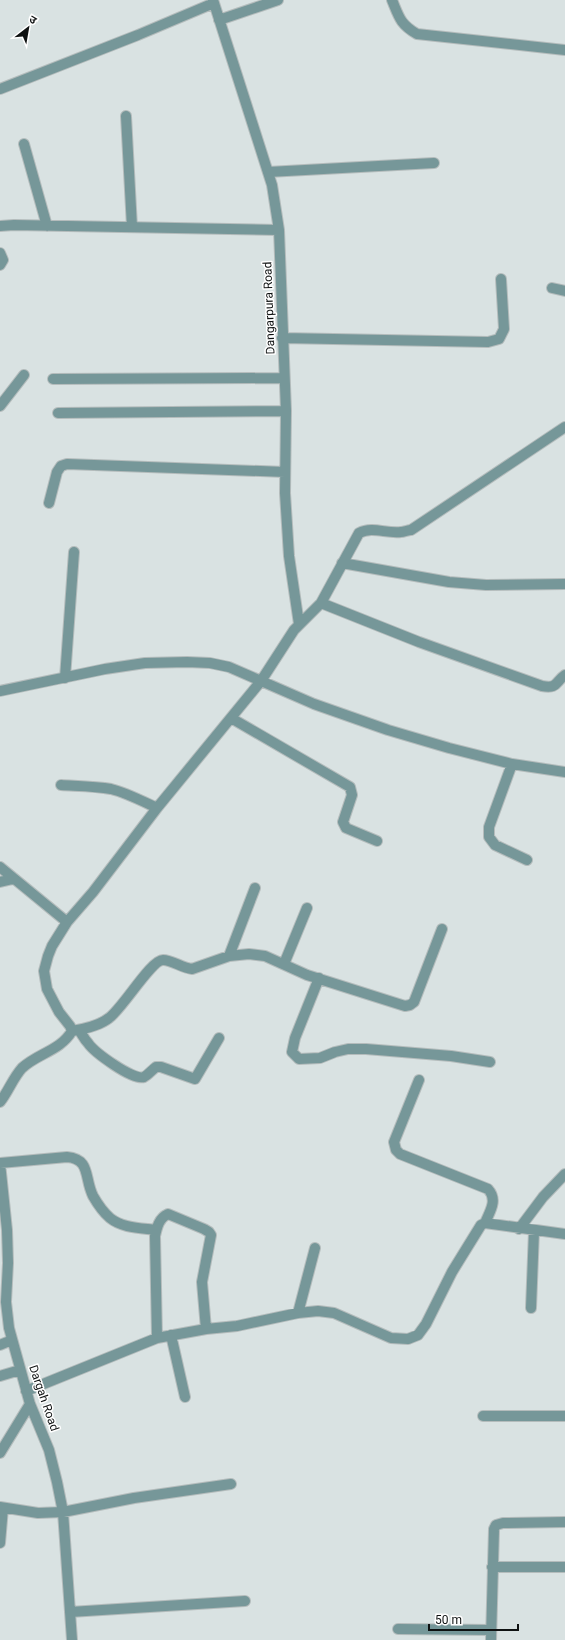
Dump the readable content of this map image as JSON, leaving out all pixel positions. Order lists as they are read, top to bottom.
{
  "streets": {
    "street": ["Dangarpura Road", "Dargah Road"]
  },
  "scale_bar": "50 m",
  "north": "top right"
}
